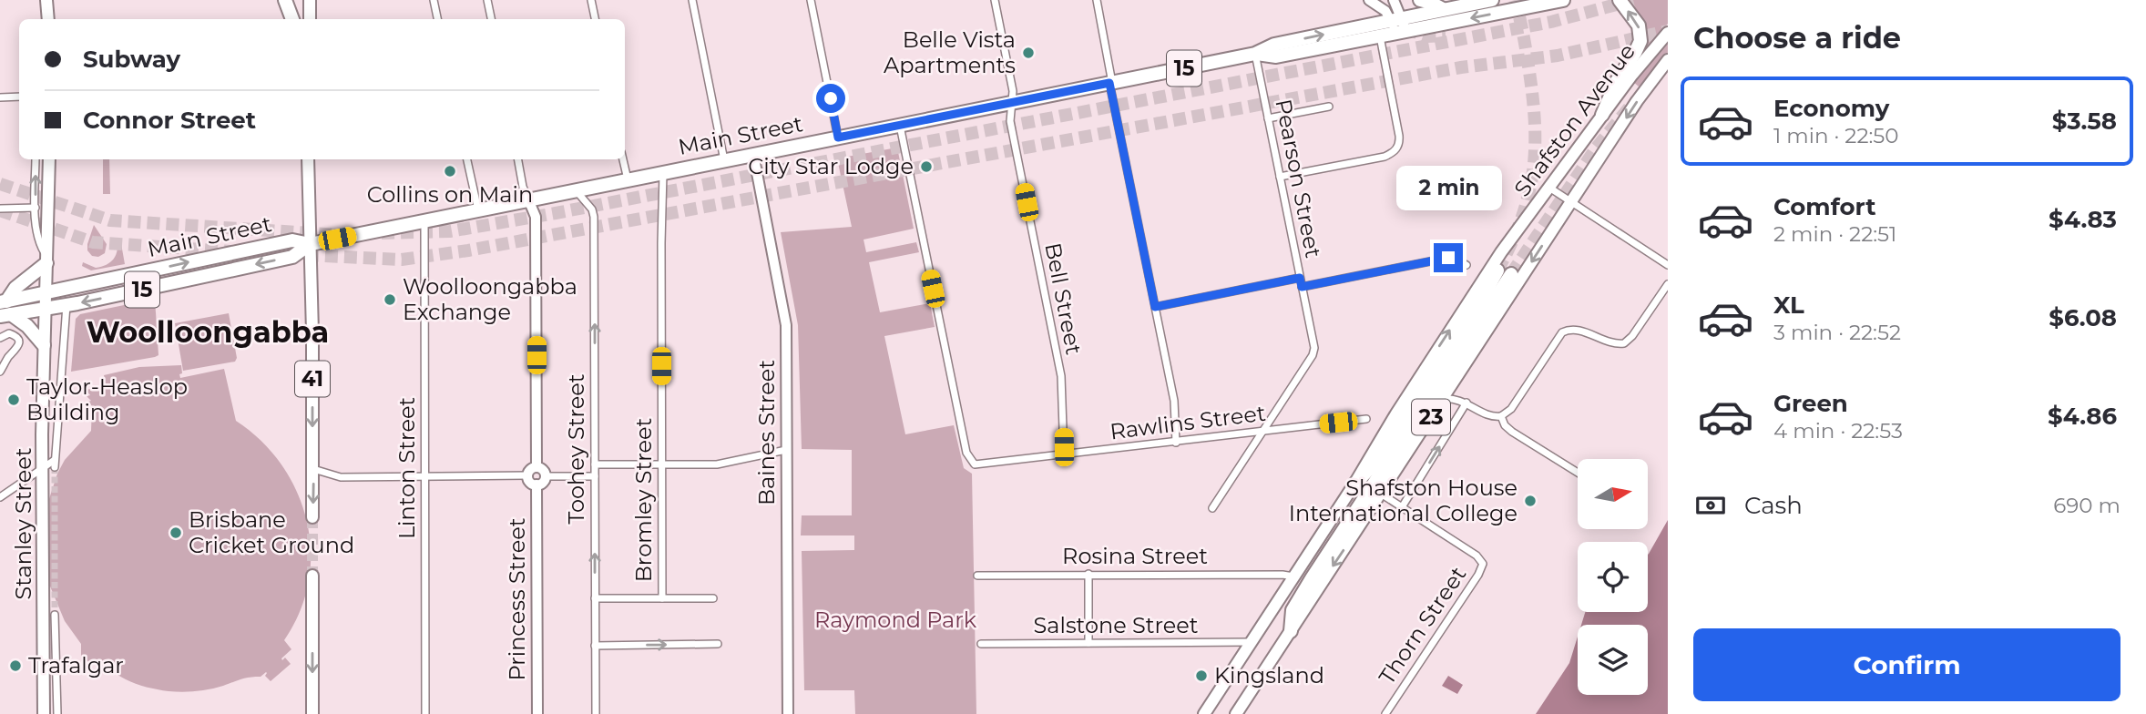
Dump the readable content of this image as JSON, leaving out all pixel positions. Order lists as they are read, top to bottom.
{
  "streets": {
    "highway": ["15", "Main Street"],
    "main road": [
      "Shafston Avenue",
      "41",
      "23",
      "Stanley Street"
    ],
    "street": [
      "Pearson Street",
      "Bell Street",
      "Rawlins Street",
      "Baines Street",
      "Toohey Street",
      "Linton Street",
      "Bromley Street",
      "Rosina Street",
      "Princess Street",
      "Salstone Street",
      "Thorn Street"
    ]
  },
  "crossings": [
    ["15", "Main Street"],
    ["15", "Stanley Street"],
    ["Shafston Avenue", "Rosina Street"],
    ["Shafston Avenue", "Salstone Street"],
    ["Shafston Avenue", "Thorn Street"],
    ["Main Street", "Pearson Street"],
    ["Main Street", "Bell Street"],
    ["Main Street", "41"],
    ["Main Street", "Rawlins Street"],
    ["Main Street", "Baines Street"],
    ["Main Street", "Toohey Street"],
    ["Main Street", "Linton Street"],
    ["Main Street", "Bromley Street"],
    ["Main Street", "Stanley Street"],
    ["Pearson Street", "Rawlins Street"],
    ["Bell Street", "Rawlins Street"]
  ],
  "one_way": ["Toohey Street"],
  "districts": ["Woolloongabba"],
  "parks": ["Raymond Park"],
  "places": [
    "Belle Vista Apartments",
    "City Star Lodge",
    "Collins on Main",
    "Woolloongabba Exchange",
    "Taylor-Heaslop Building",
    "Shafston House International College",
    "Brisbane Cricket Ground",
    "Trafalgar",
    "Kingsland"
  ],
  "north": "right",
  "page": {
    "heading": "Choose a ride",
    "banner": ["Subway", "Connor Street"],
    "list": [
      {
        "name": "Economy",
        "note": "1 min · 22:50",
        "value": "$3.58"
      },
      {
        "name": "Comfort",
        "note": "2 min · 22:51",
        "value": "$4.83"
      },
      {
        "name": "XL",
        "note": "3 min · 22:52",
        "value": "$6.08"
      },
      {
        "name": "Green",
        "note": "4 min · 22:53",
        "value": "$4.86"
      }
    ],
    "bubble": "2 min",
    "pay": ["Cash", "690 m"],
    "buttons": "Confirm"
  }
}
